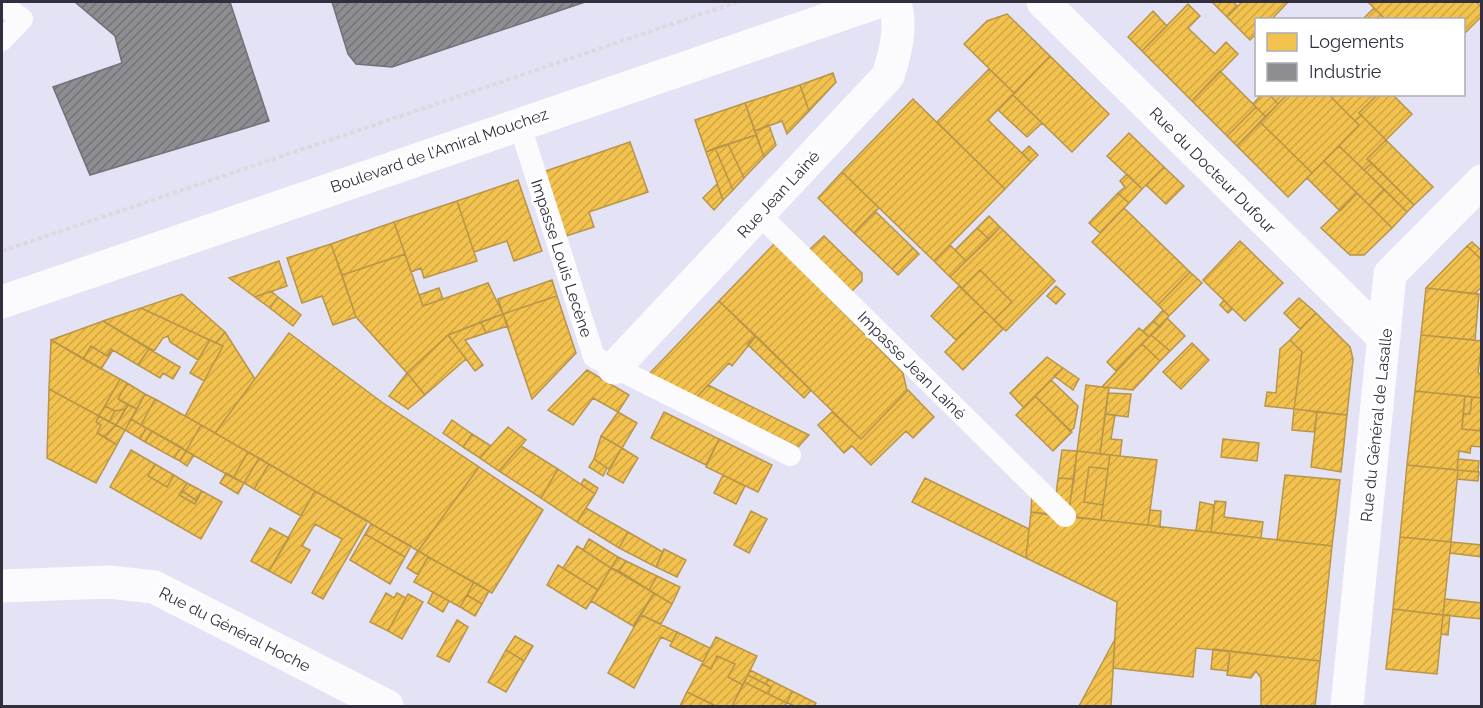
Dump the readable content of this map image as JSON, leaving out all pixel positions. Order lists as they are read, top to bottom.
{
  "streets": {
    "street": [
      "Boulevard de l'Amiral Mouchez",
      "Rue du Docteur Dufour",
      "Rue Jean Lainé",
      "Rue du Général de Lasalle",
      "Rue du Général Hoche"
    ],
    "lane": ["Impasse Louis Lecène", "Impasse Jean Lainé"]
  },
  "crossings": [
    ["Boulevard de l'Amiral Mouchez", "Impasse Louis Lecène"],
    ["Rue du Docteur Dufour", "Rue du Général de Lasalle"],
    ["Rue Jean Lainé", "Impasse Louis Lecène"],
    ["Rue Jean Lainé", "Impasse Jean Lainé"]
  ],
  "legend": ["Logements", "Industrie"]
}
